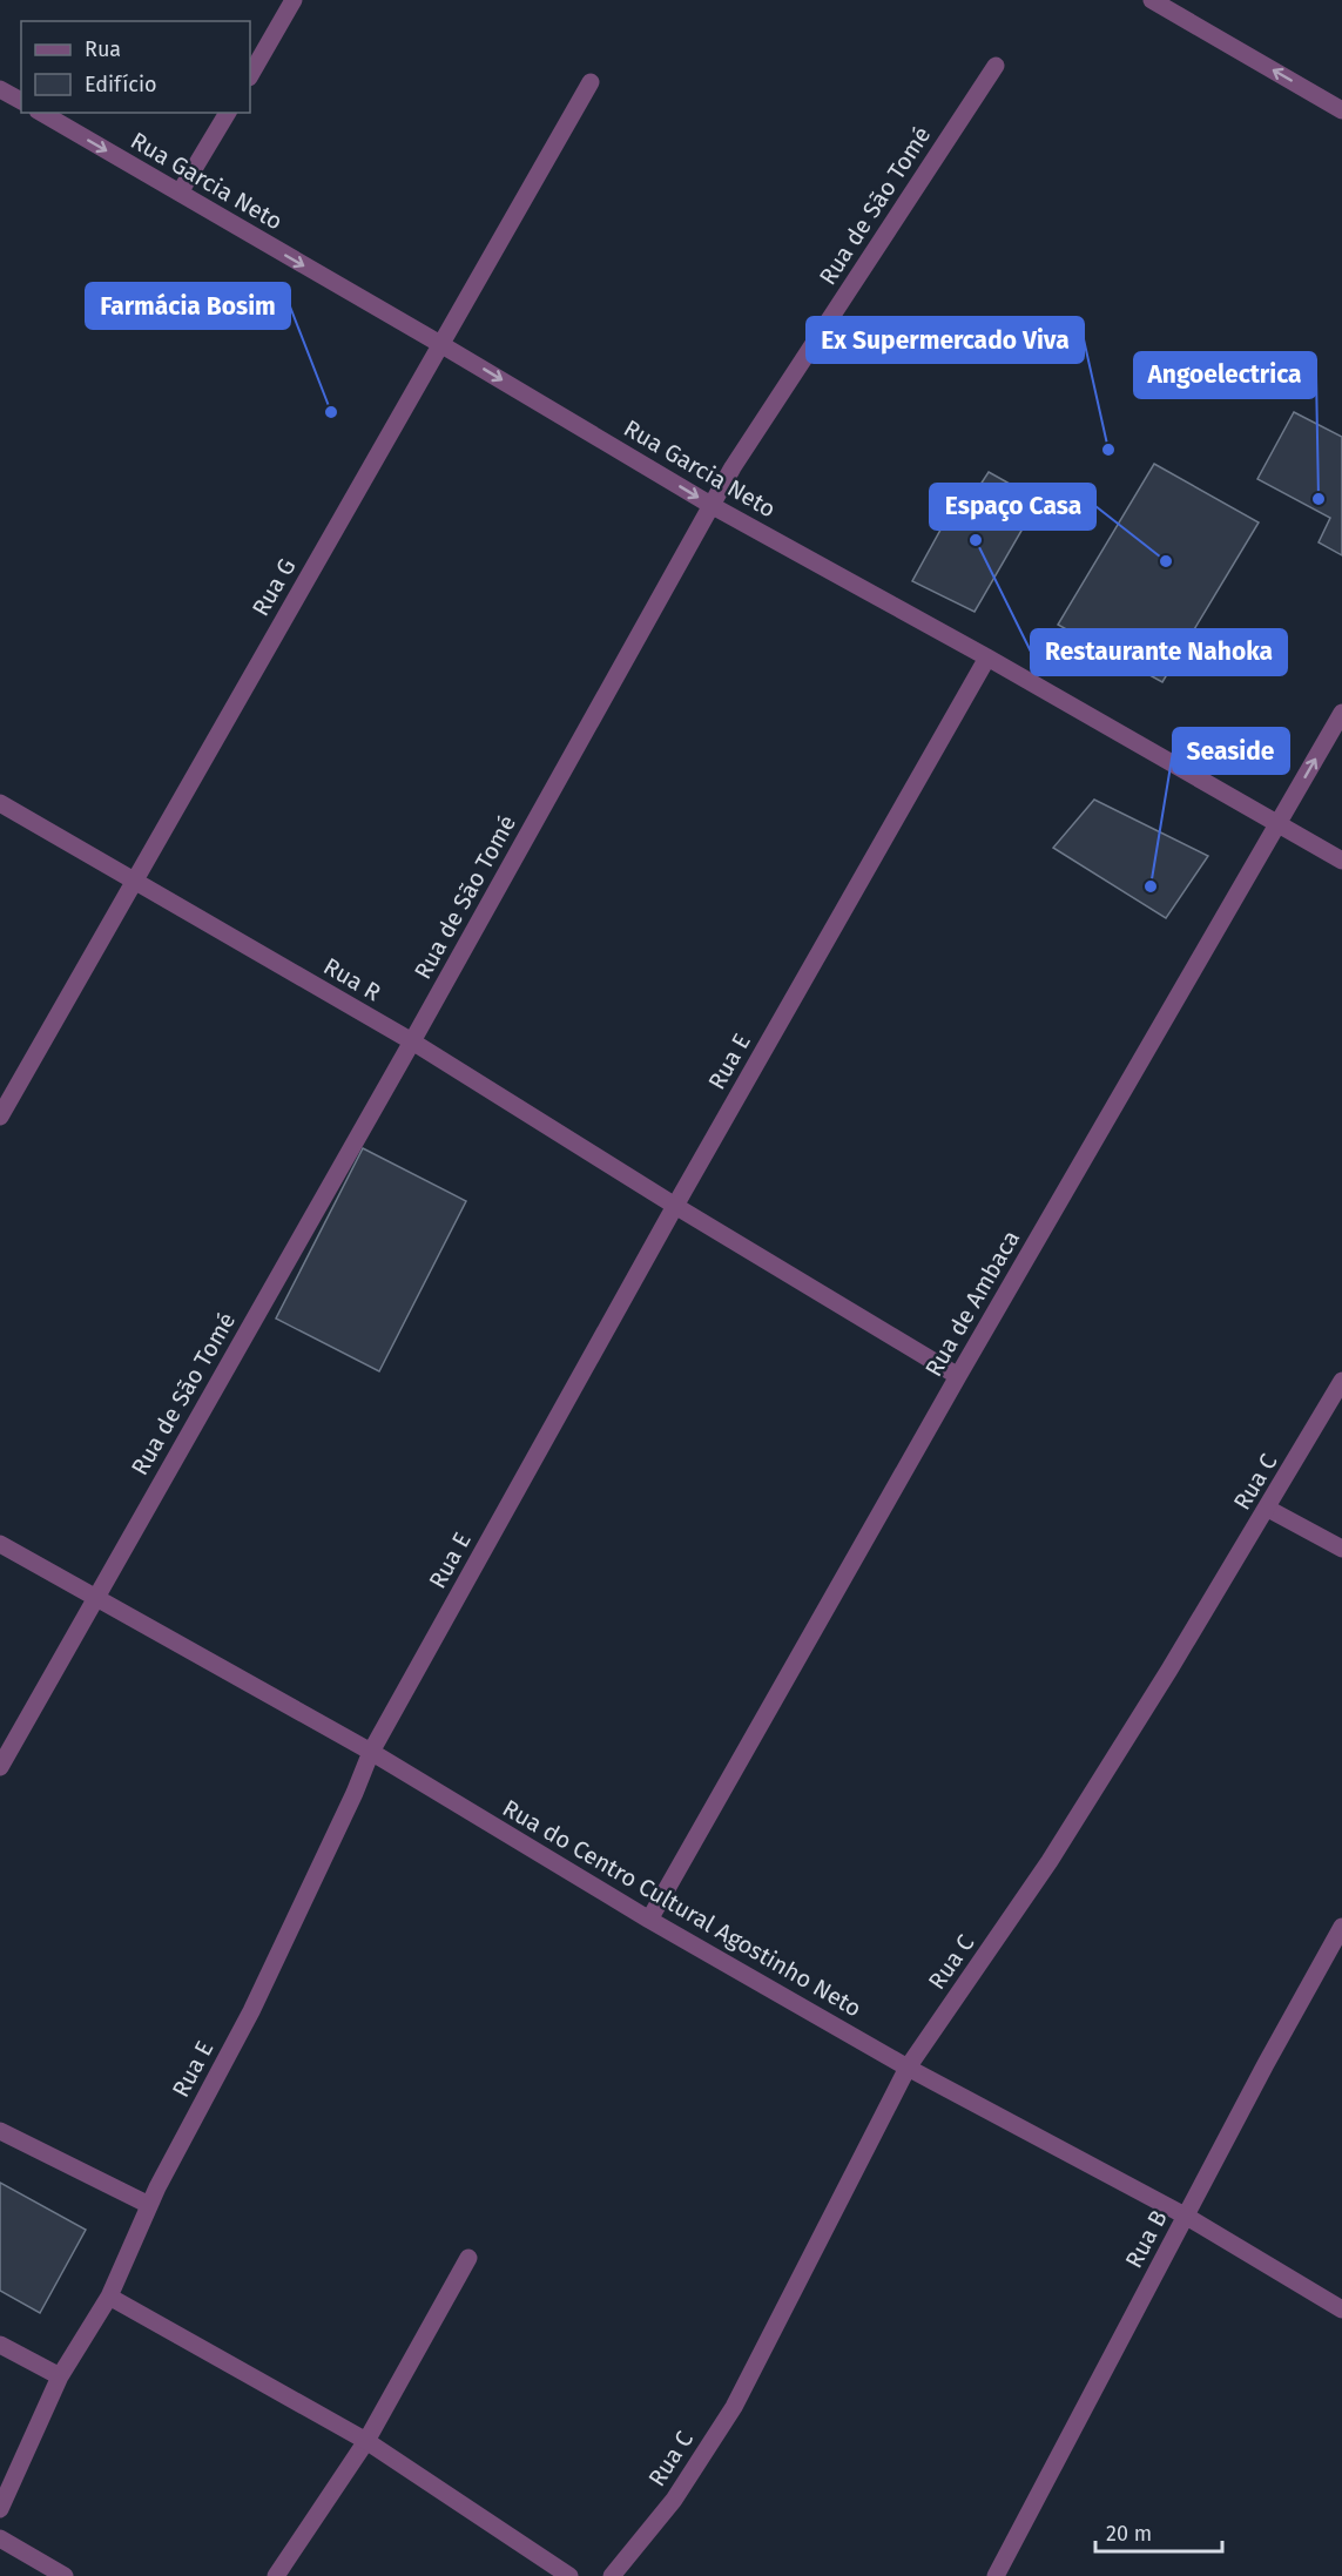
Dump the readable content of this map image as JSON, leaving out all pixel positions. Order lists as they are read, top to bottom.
{
  "streets": {
    "street": [
      "Rua Garcia Neto",
      "Rua de São Tomé",
      "Rua G",
      "Rua R",
      "Rua E",
      "Rua de Ambaca",
      "Rua C",
      "Rua do Centro Cultural Agostinho Neto",
      "Rua B"
    ]
  },
  "crossings": [
    ["Rua Garcia Neto", "Rua de São Tomé"],
    ["Rua Garcia Neto", "Rua G"],
    ["Rua Garcia Neto", "Rua E"],
    ["Rua Garcia Neto", "Rua de Ambaca"],
    ["Rua de São Tomé", "Rua R"],
    ["Rua de São Tomé", "Rua do Centro Cultural Agostinho Neto"],
    ["Rua G", "Rua R"],
    ["Rua R", "Rua E"],
    ["Rua R", "Rua de Ambaca"],
    ["Rua E", "Rua do Centro Cultural Agostinho Neto"],
    ["Rua de Ambaca", "Rua do Centro Cultural Agostinho Neto"],
    ["Rua C", "Rua do Centro Cultural Agostinho Neto"],
    ["Rua do Centro Cultural Agostinho Neto", "Rua B"]
  ],
  "one_way": ["Rua Garcia Neto"],
  "places": [
    "Farmácia Bosim",
    "Ex Supermercado Viva",
    "Angoelectrica",
    "Restaurante Nahoka",
    "Espaço Casa",
    "Seaside"
  ],
  "legend": ["Rua", "Edifício"],
  "scale_bar": "20 m"
}
